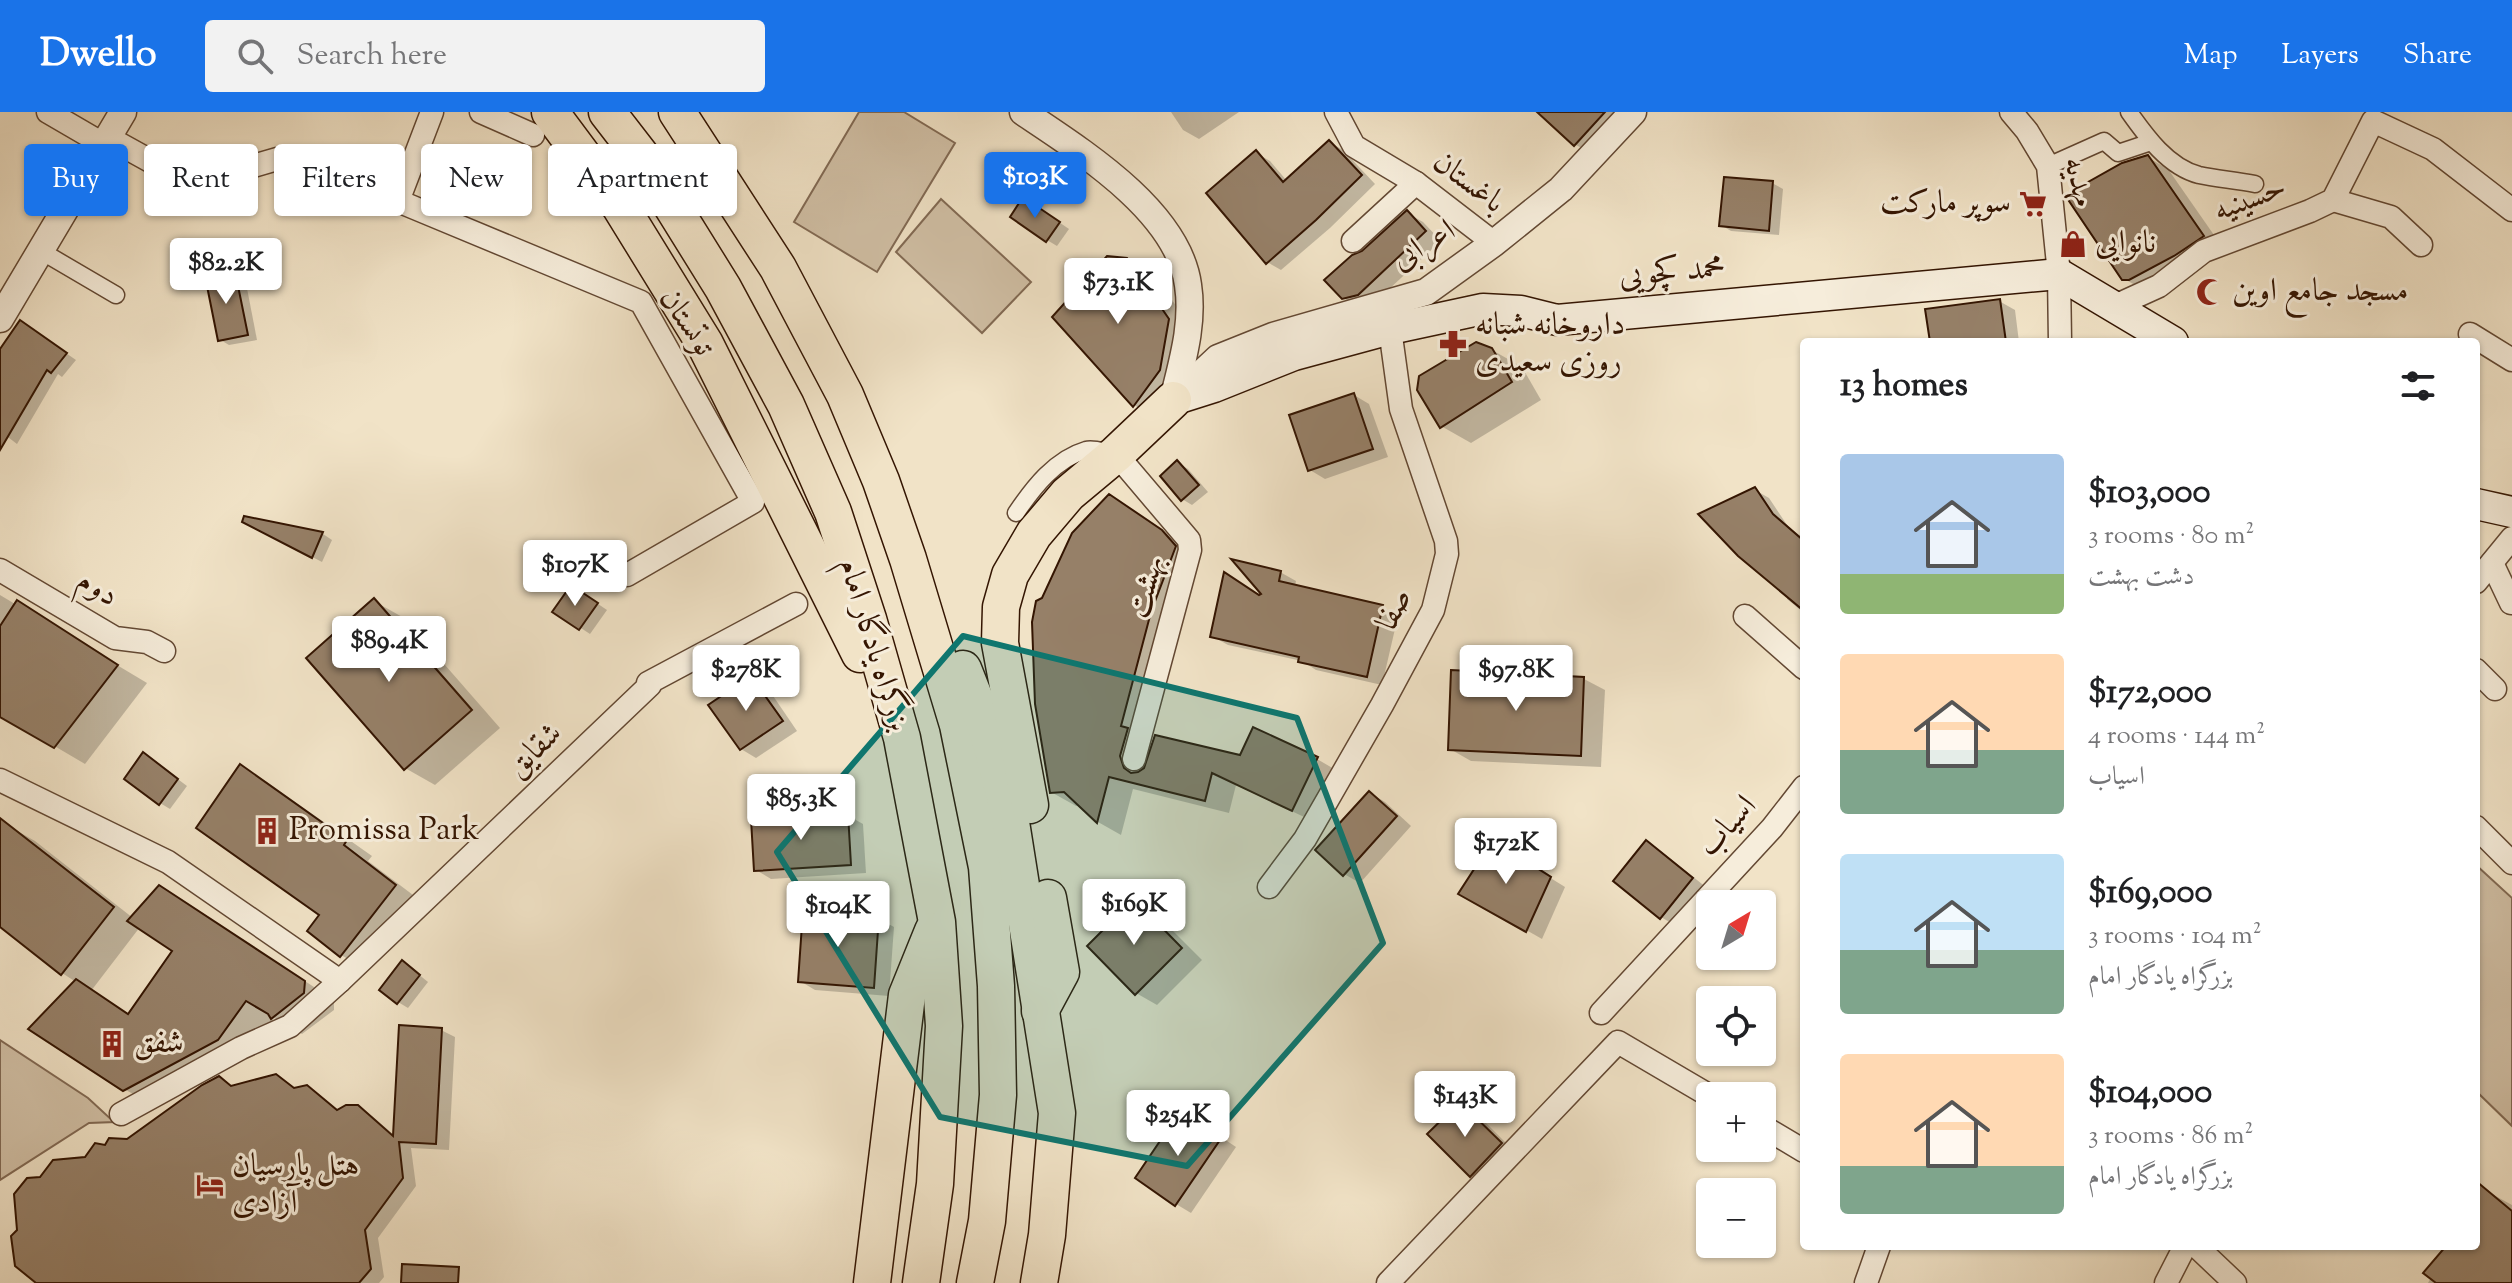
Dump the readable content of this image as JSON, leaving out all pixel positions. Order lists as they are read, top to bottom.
{
  "streets": {
    "highway": ["بزرگراه یادگار امام"],
    "main road": ["محمد کچویی"],
    "street": [
      "مهدیه",
      "باغستان",
      "حسینیه",
      "اعرابی",
      "توتستان",
      "بهشت",
      "دوم",
      "صفا",
      "شقایق",
      "اسیاب"
    ]
  },
  "crossings": [
    ["مهدیه", "محمد کچویی"],
    ["باغستان", "اعرابی"],
    ["اعرابی", "محمد کچویی"],
    ["محمد کچویی", "صفا"]
  ],
  "places": {
    "supermarket": ["سوپر مارکت"],
    "shop": ["نانوایی"],
    "mosque": ["مسجد جامع اوین"],
    "pharmacy": ["داروخانه شبانه روزی سعیدی"],
    "building": ["Promissa Park", "شفق"],
    "hotel": ["هتل پارسیان آزادی"]
  },
  "north": "top right",
  "page": {
    "header": "Dwello",
    "search": "Search here",
    "nav": ["Map", "Layers", "Share"],
    "chip": [
      "Buy",
      "Rent",
      "Filters",
      "New",
      "Apartment"
    ],
    "price": [
      "$103K",
      "$82.2K",
      "$73.1K",
      "$107K",
      "$89.4K",
      "$278K",
      "$97.8K",
      "$85.3K",
      "$172K",
      "$169K",
      "$104K",
      "$143K",
      "$254K"
    ],
    "heading": "13 homes",
    "list": [
      {
        "name": "$103,000",
        "note": "3 rooms · 80 m² · دشت بهشت"
      },
      {
        "name": "$172,000",
        "note": "4 rooms · 144 m² · اسیاب"
      },
      {
        "name": "$169,000",
        "note": "3 rooms · 104 m² · بزرگراه یادگار امام"
      },
      {
        "name": "$104,000",
        "note": "3 rooms · 86 m² · بزرگراه یادگار امام"
      }
    ],
    "map_buttons": ["+", "−"]
  }
}
